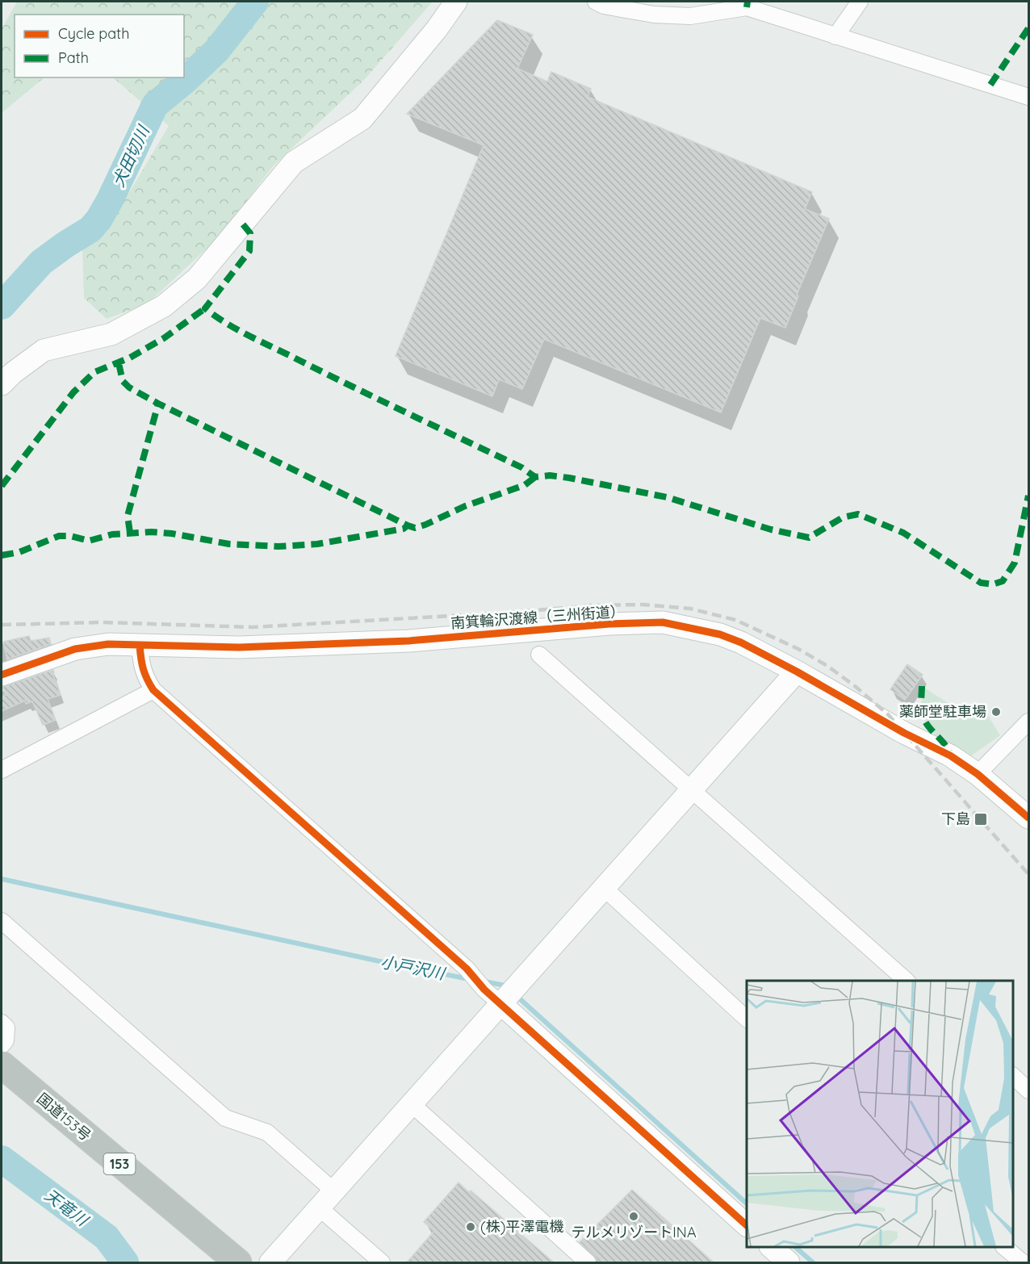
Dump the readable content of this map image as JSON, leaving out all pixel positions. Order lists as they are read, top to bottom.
{
  "streets": {
    "highway": ["国道153号", "153"],
    "street": ["南箕輪沢渡線（三州街道）"]
  },
  "water": ["犬田切川", "小戸沢川", "天竜川"],
  "places": {
    "other": ["薬師堂駐車場", "テルメリゾートINA", "(株)平澤電機"],
    "transit": ["下島"]
  },
  "legend": ["Cycle path", "Path"]
}
